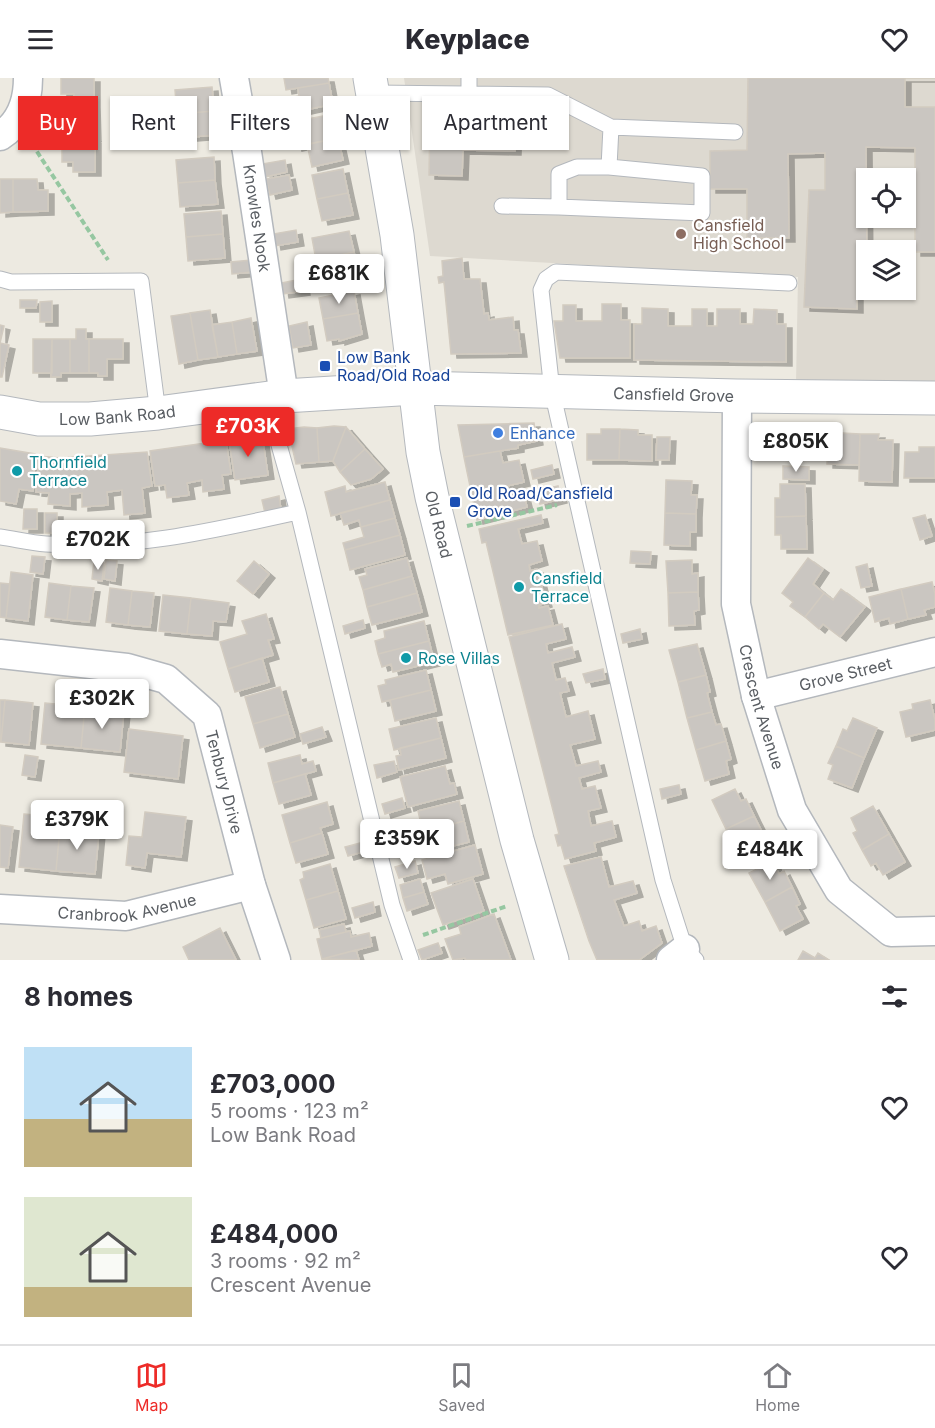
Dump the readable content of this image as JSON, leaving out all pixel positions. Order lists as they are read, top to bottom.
{
  "streets": {
    "street": [
      "Knowles Nook",
      "Cansfield Grove",
      "Low Bank Road",
      "Old Road",
      "Grove Street",
      "Crescent Avenue",
      "Tenbury Drive",
      "Cranbrook Avenue"
    ]
  },
  "crossings": [
    ["Knowles Nook", "Low Bank Road"],
    ["Cansfield Grove", "Low Bank Road"],
    ["Cansfield Grove", "Old Road"],
    ["Cansfield Grove", "Crescent Avenue"],
    ["Low Bank Road", "Old Road"],
    ["Grove Street", "Crescent Avenue"],
    ["Tenbury Drive", "Cranbrook Avenue"]
  ],
  "places": {
    "other": [
      "Cansfield High School",
      "Enhance",
      "Thornfield Terrace",
      "Cansfield Terrace",
      "Rose Villas"
    ],
    "transit": ["Low Bank Road/Old Road", "Old Road/Cansfield Grove"]
  },
  "page": {
    "header": "Keyplace",
    "chip": [
      "Buy",
      "Rent",
      "Filters",
      "New",
      "Apartment"
    ],
    "price": [
      "£681K",
      "£703K",
      "£805K",
      "£702K",
      "£302K",
      "£379K",
      "£359K",
      "£484K"
    ],
    "heading": "8 homes",
    "list": [
      {
        "name": "£703,000",
        "note": "5 rooms · 123 m² · Low Bank Road"
      },
      {
        "name": "£484,000",
        "note": "3 rooms · 92 m² · Crescent Avenue"
      }
    ],
    "tabs": ["Map", "Saved", "Home"]
  }
}
